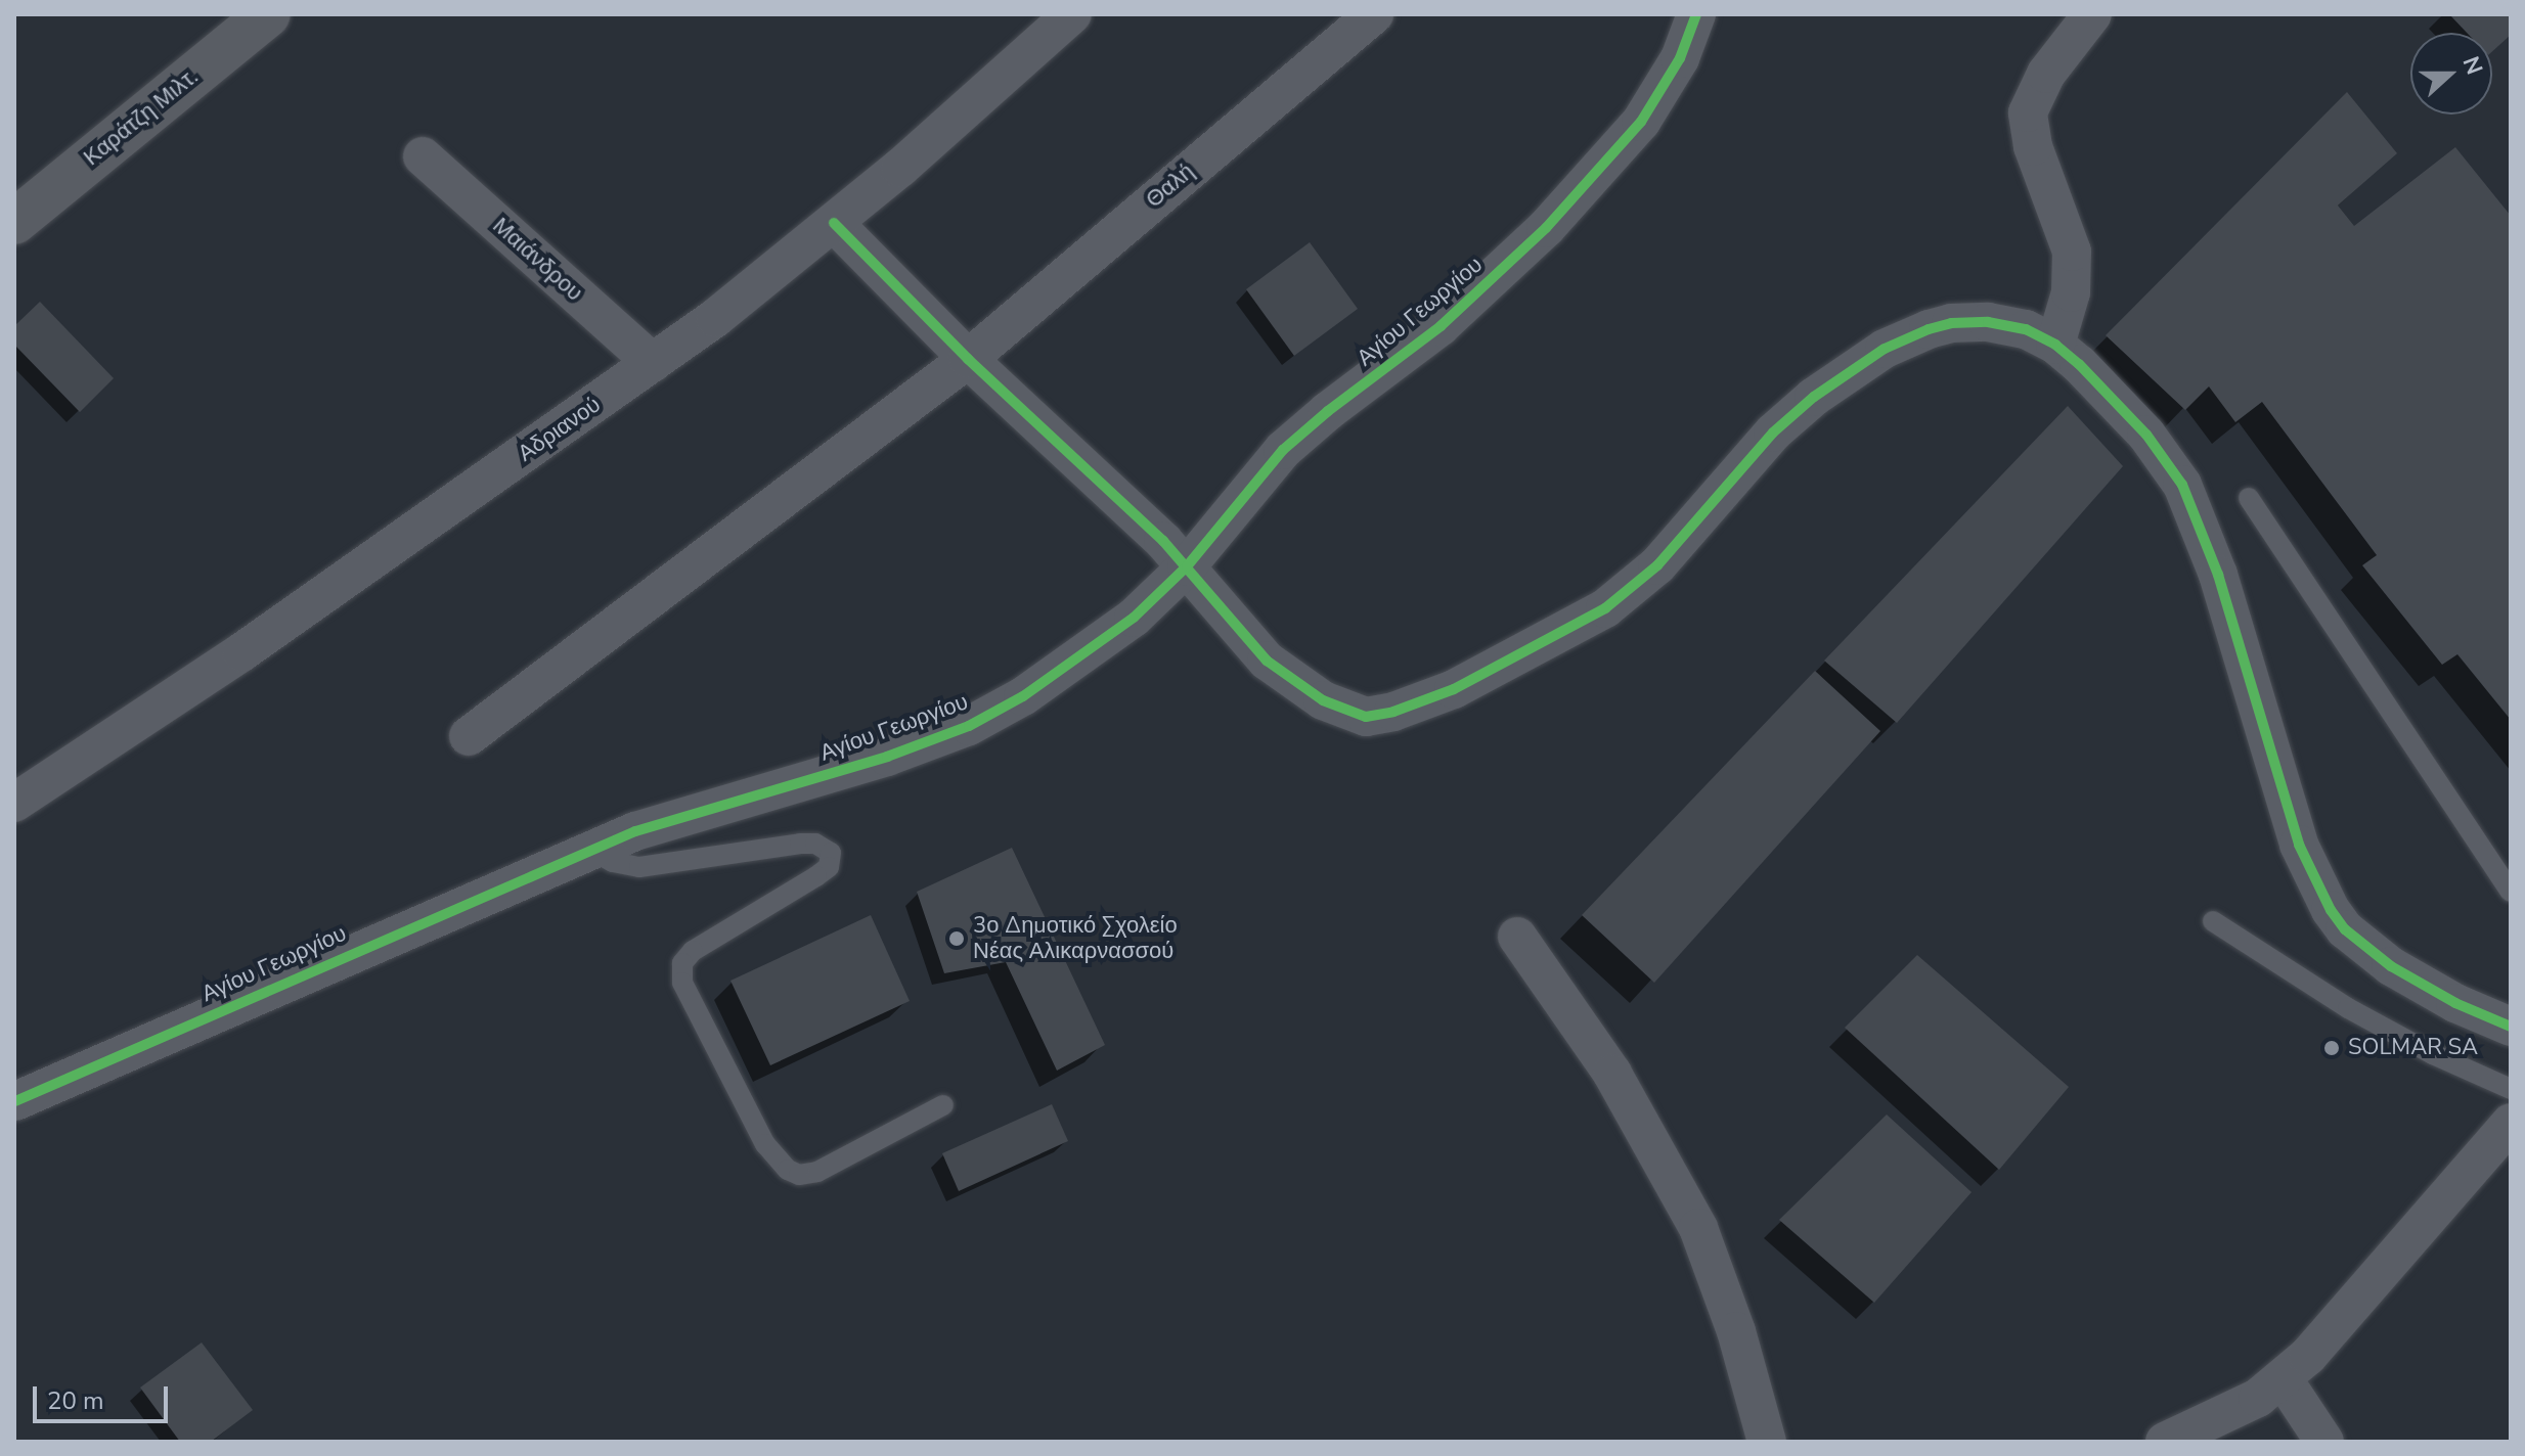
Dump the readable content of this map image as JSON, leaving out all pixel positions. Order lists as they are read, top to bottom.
{
  "streets": {
    "street": [
      "Καράτζη Μιλτ.",
      "Θαλή",
      "Μαιάνδρου",
      "Αγίου Γεωργίου",
      "Αδριανού"
    ]
  },
  "crossings": [
    ["Μαιάνδρου", "Αδριανού"]
  ],
  "places": ["3ο Δημοτικό Σχολείο Νέας Αλικαρνασσού", "SOLMAR SA"],
  "scale_bar": "20 m",
  "north": "right"
}
